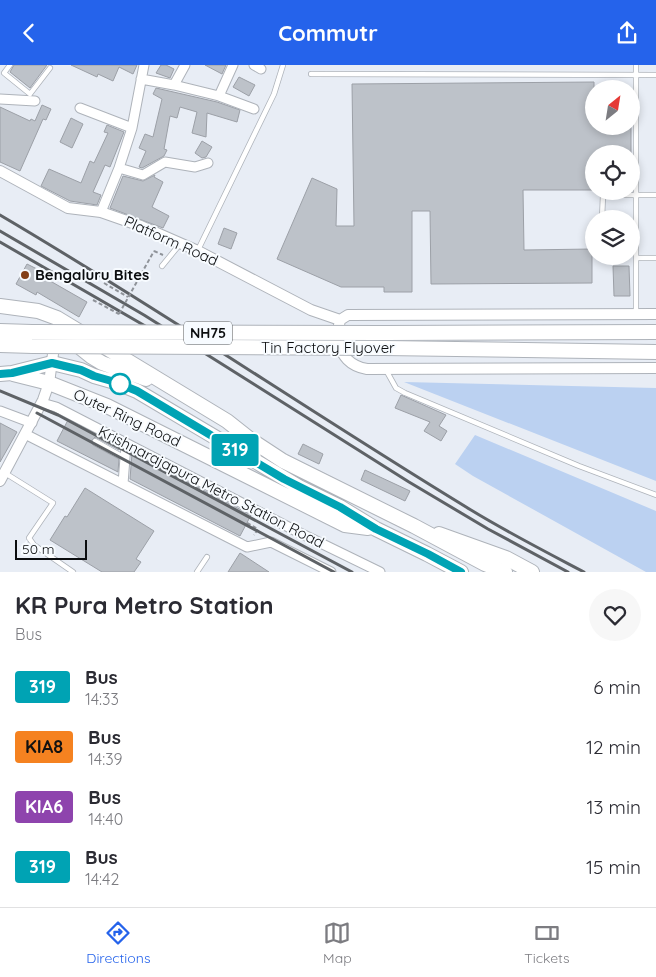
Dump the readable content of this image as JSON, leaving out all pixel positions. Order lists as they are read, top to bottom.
{
  "streets": {
    "main road": ["NH75", "Tin Factory Flyover", "Outer Ring Road"],
    "street": ["Platform Road", "Krishnarajapura Metro Station Road"]
  },
  "places": ["Bengaluru Bites"],
  "lines": ["bus line 319"],
  "scale_bar": "50 m",
  "north": "top right",
  "page": {
    "header": "Commutr",
    "on_map": "319",
    "scale": "50 m",
    "heading": ["KR Pura Metro Station", "Bus"],
    "list": [
      {
        "mark": "319",
        "name": "Bus",
        "note": "14:33",
        "value": "6 min"
      },
      {
        "mark": "KIA8",
        "name": "Bus",
        "note": "14:39",
        "value": "12 min"
      },
      {
        "mark": "KIA6",
        "name": "Bus",
        "note": "14:40",
        "value": "13 min"
      },
      {
        "mark": "319",
        "name": "Bus",
        "note": "14:42",
        "value": "15 min"
      }
    ],
    "tabs": ["Directions", "Map", "Tickets"]
  }
}
